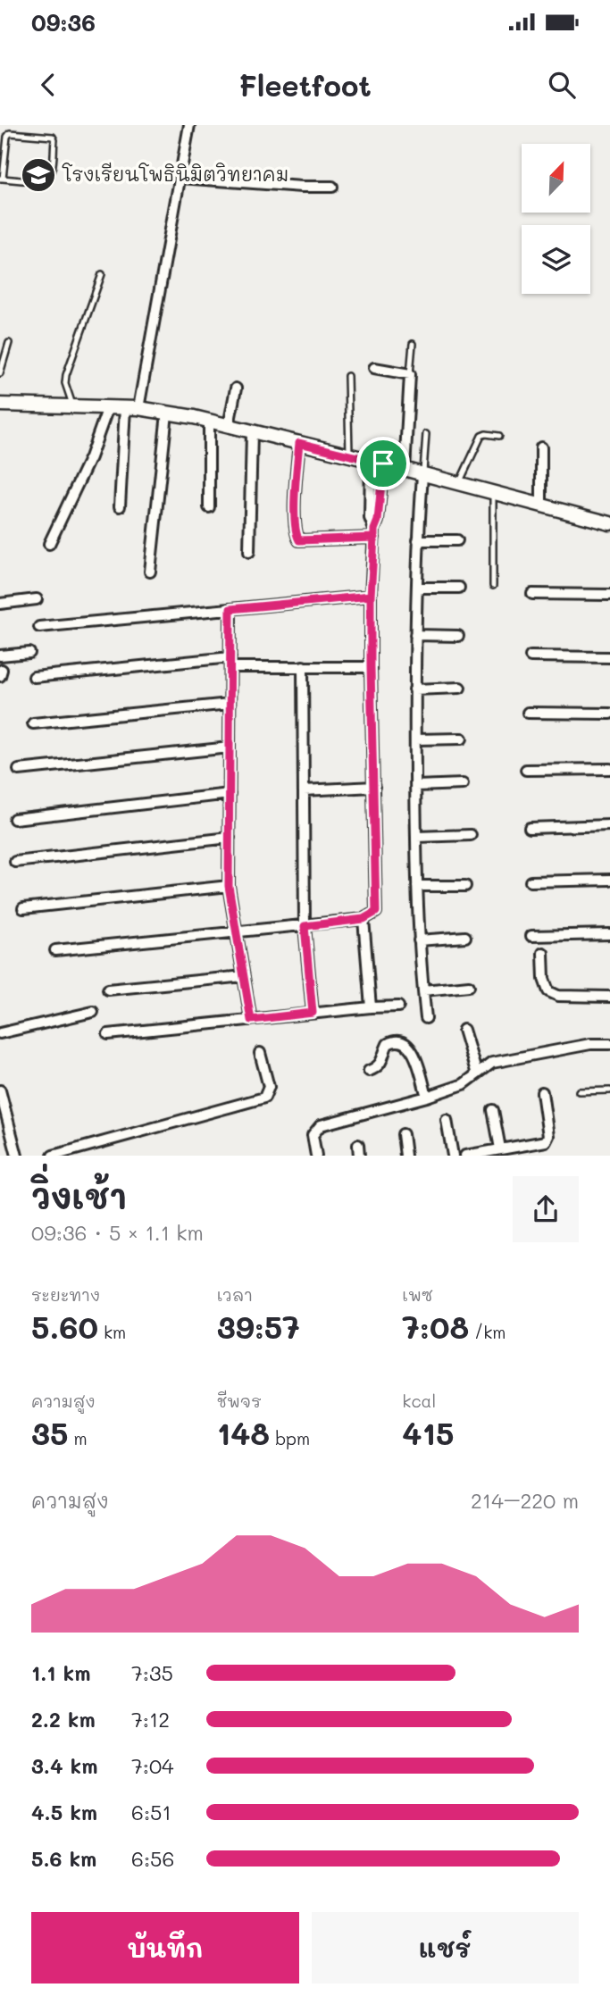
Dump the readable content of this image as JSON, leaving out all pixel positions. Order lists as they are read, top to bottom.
{
  "places": {
    "school or university": ["โรงเรียนโพธินิมิตวิทยาคม"]
  },
  "north": "top right",
  "page": {
    "status": "09:36",
    "header": "Fleetfoot",
    "heading": ["วิ่งเช้า", "09:36 · 5 × 1.1 km"],
    "stats": [
      ["ระยะทาง", "5.60 km"],
      ["เวลา", "39:57"],
      ["เพซ", "7:08 /km"],
      ["ความสูง", "35 m"],
      ["ชีพจร", "148 bpm"],
      ["kcal", "415"]
    ],
    "chart": ["ความสูง", "214–220 m"],
    "list": [
      {
        "name": "1.1 km",
        "note": "7:35"
      },
      {
        "name": "2.2 km",
        "note": "7:12"
      },
      {
        "name": "3.4 km",
        "note": "7:04"
      },
      {
        "name": "4.5 km",
        "note": "6:51"
      },
      {
        "name": "5.6 km",
        "note": "6:56"
      }
    ],
    "buttons": ["บันทึก", "แชร์"]
  }
}
